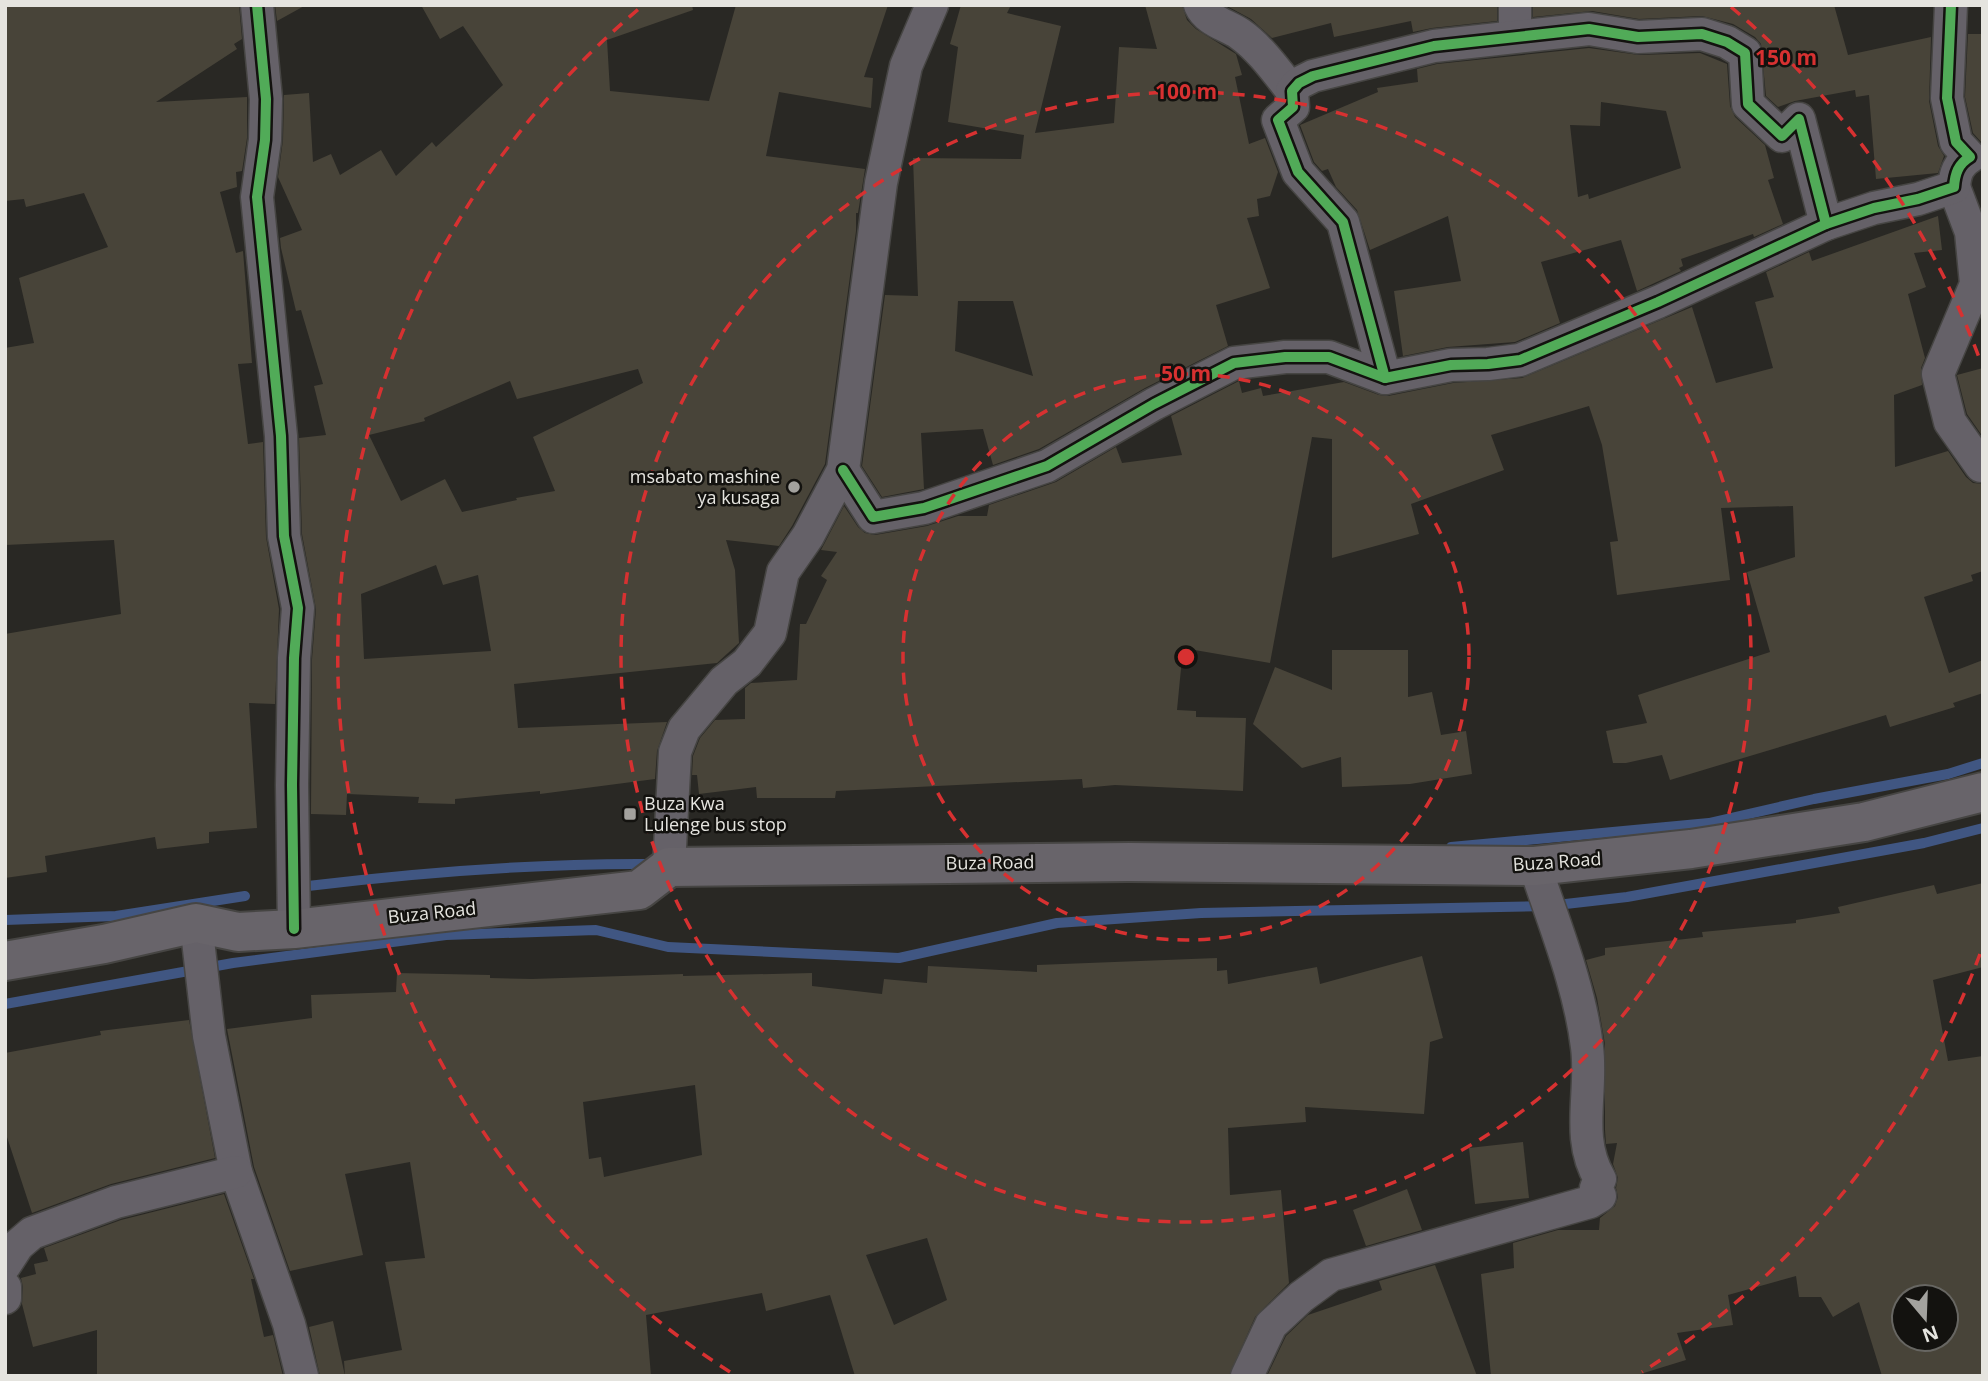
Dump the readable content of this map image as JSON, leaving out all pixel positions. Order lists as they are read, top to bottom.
{
  "streets": {
    "main road": ["Buza Road"]
  },
  "places": {
    "other": ["msabato mashine ya kusaga"],
    "transit": ["Buza Kwa Lulenge bus stop"]
  },
  "north": "bottom",
  "rings": ["150 m", "100 m", "50 m"]
}
